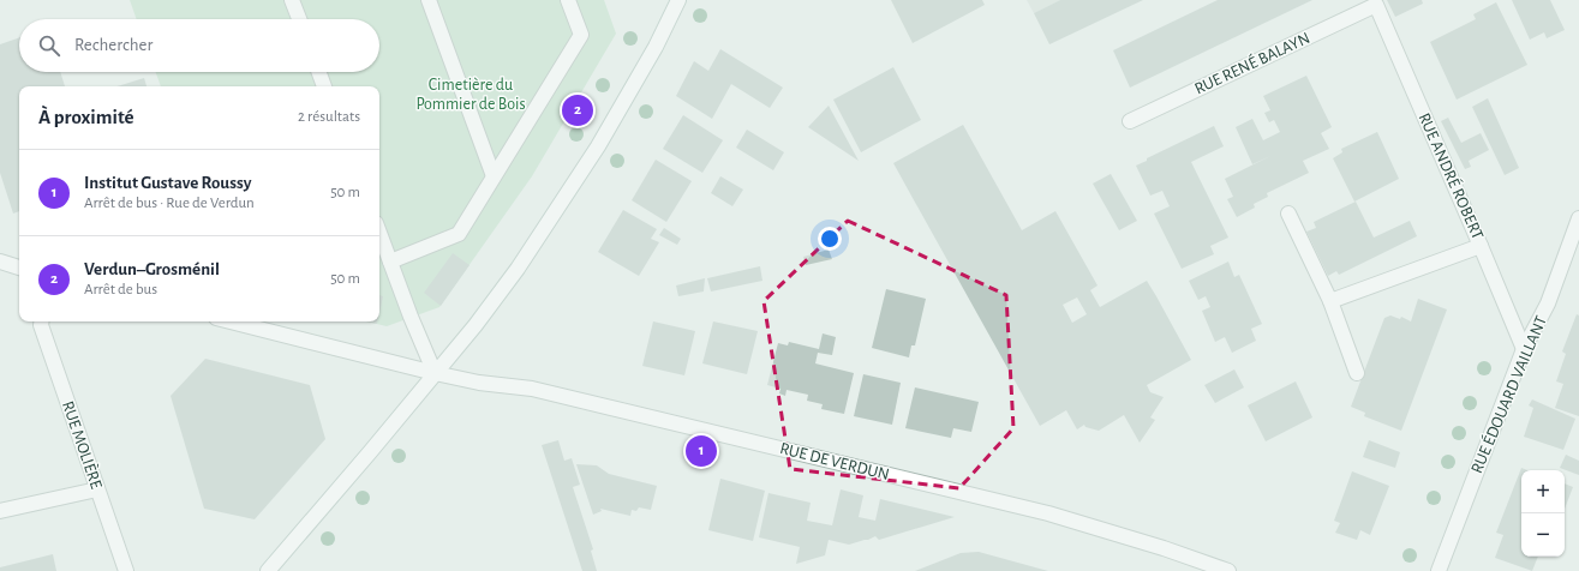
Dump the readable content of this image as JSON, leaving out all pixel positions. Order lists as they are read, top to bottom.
{
  "streets": {
    "street": [
      "RUE RENÉ BALAYN",
      "RUE ANDRÉ ROBERT",
      "RUE ÉDOUARD VAILLANT",
      "RUE MOLIÈRE",
      "RUE DE VERDUN"
    ]
  },
  "crossings": [
    ["RUE RENÉ BALAYN", "RUE ANDRÉ ROBERT"],
    ["RUE ANDRÉ ROBERT", "RUE ÉDOUARD VAILLANT"]
  ],
  "parks": ["Cimetière du Pommier de Bois"],
  "page": {
    "search": "Rechercher",
    "heading": ["À proximité", "2 résultats"],
    "pins": ["2", "1"],
    "list": [
      {
        "mark": "1",
        "name": "Institut Gustave Roussy",
        "note": "Arrêt de bus · Rue de Verdun",
        "value": "50 m"
      },
      {
        "mark": "2",
        "name": "Verdun–Grosménil",
        "note": "Arrêt de bus",
        "value": "50 m"
      }
    ],
    "map_buttons": ["+", "−"]
  }
}
